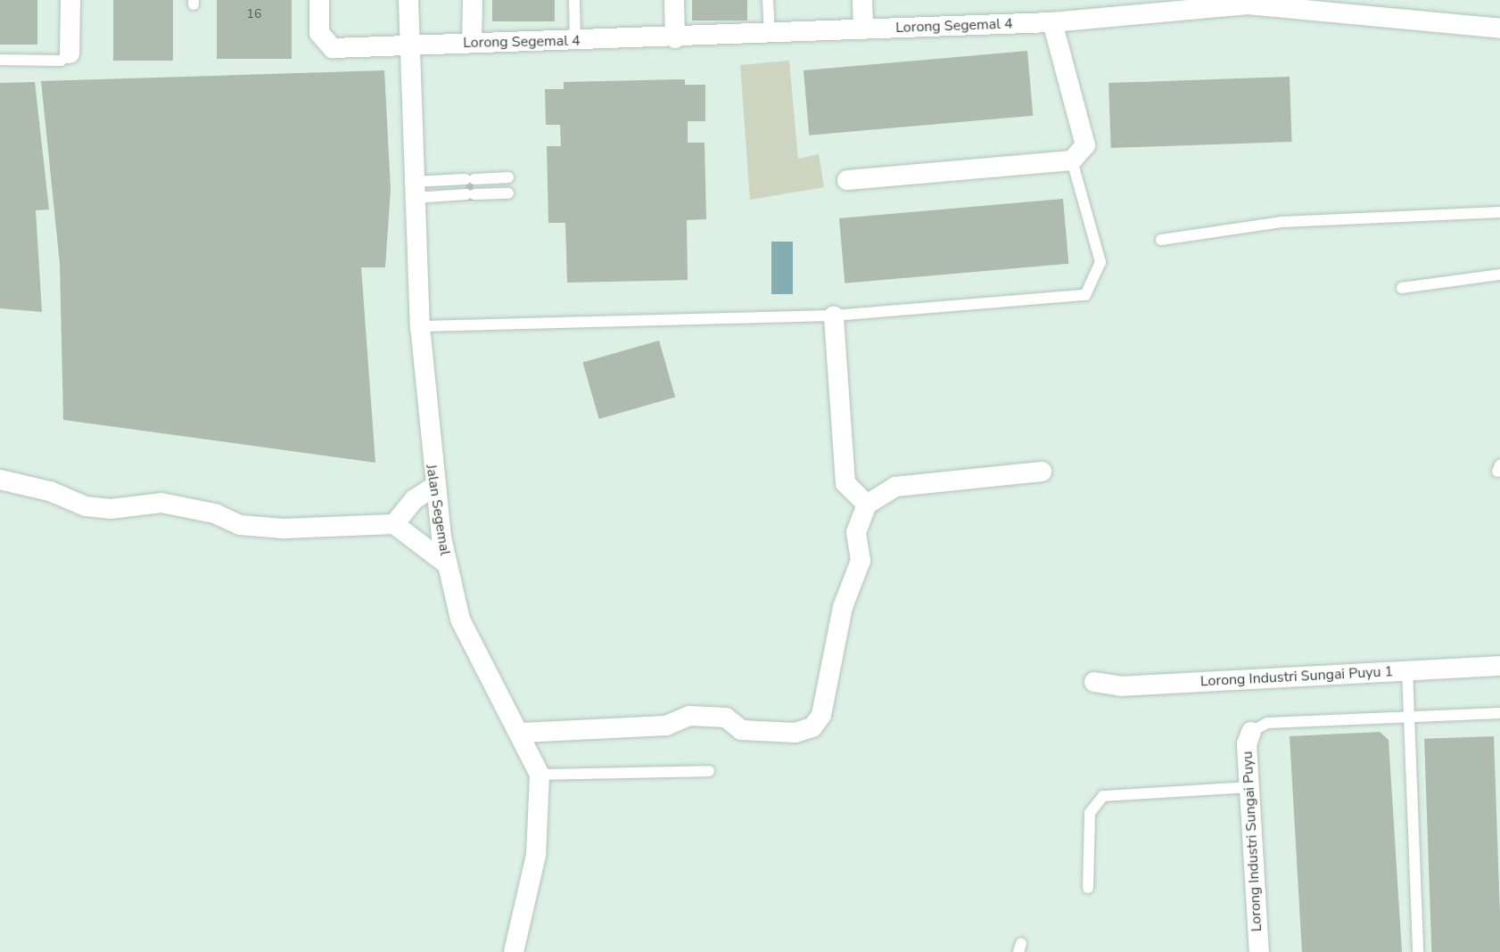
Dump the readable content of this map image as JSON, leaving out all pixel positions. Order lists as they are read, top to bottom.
{
  "streets": {
    "street": [
      "Lorong Segemal 4",
      "Jalan Segemal",
      "Lorong Industri Sungai Puyu 1",
      "Lorong Industri Sungai Puyu"
    ]
  },
  "crossings": [
    ["Lorong Segemal 4", "Jalan Segemal"]
  ],
  "house_numbers": ["16"]
}
